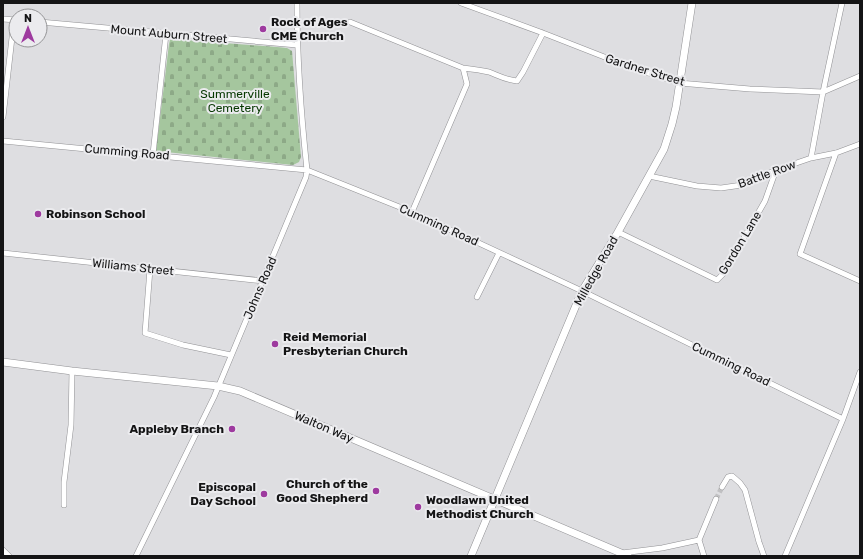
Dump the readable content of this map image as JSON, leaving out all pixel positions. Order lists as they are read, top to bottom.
{
  "streets": {
    "main road": ["Milledge Road", "Walton Way"],
    "street": [
      "Mount Auburn Street",
      "Gardner Street",
      "Cumming Road",
      "Battle Row",
      "Gordon Lane",
      "Williams Street",
      "Johns Road"
    ]
  },
  "crossings": [
    ["Mount Auburn Street", "Johns Road"],
    ["Gardner Street", "Milledge Road"],
    ["Cumming Road", "Milledge Road"],
    ["Cumming Road", "Johns Road"],
    ["Battle Row", "Gordon Lane"],
    ["Battle Row", "Milledge Road"],
    ["Gordon Lane", "Milledge Road"],
    ["Williams Street", "Johns Road"],
    ["Milledge Road", "Walton Way"],
    ["Johns Road", "Walton Way"]
  ],
  "parks": ["Summerville Cemetery"],
  "places": [
    "Rock of Ages CME Church",
    "Robinson School",
    "Reid Memorial Presbyterian Church",
    "Appleby Branch",
    "Church of the Good Shepherd",
    "Episcopal Day School",
    "Woodlawn United Methodist Church"
  ],
  "north": "top"
}
